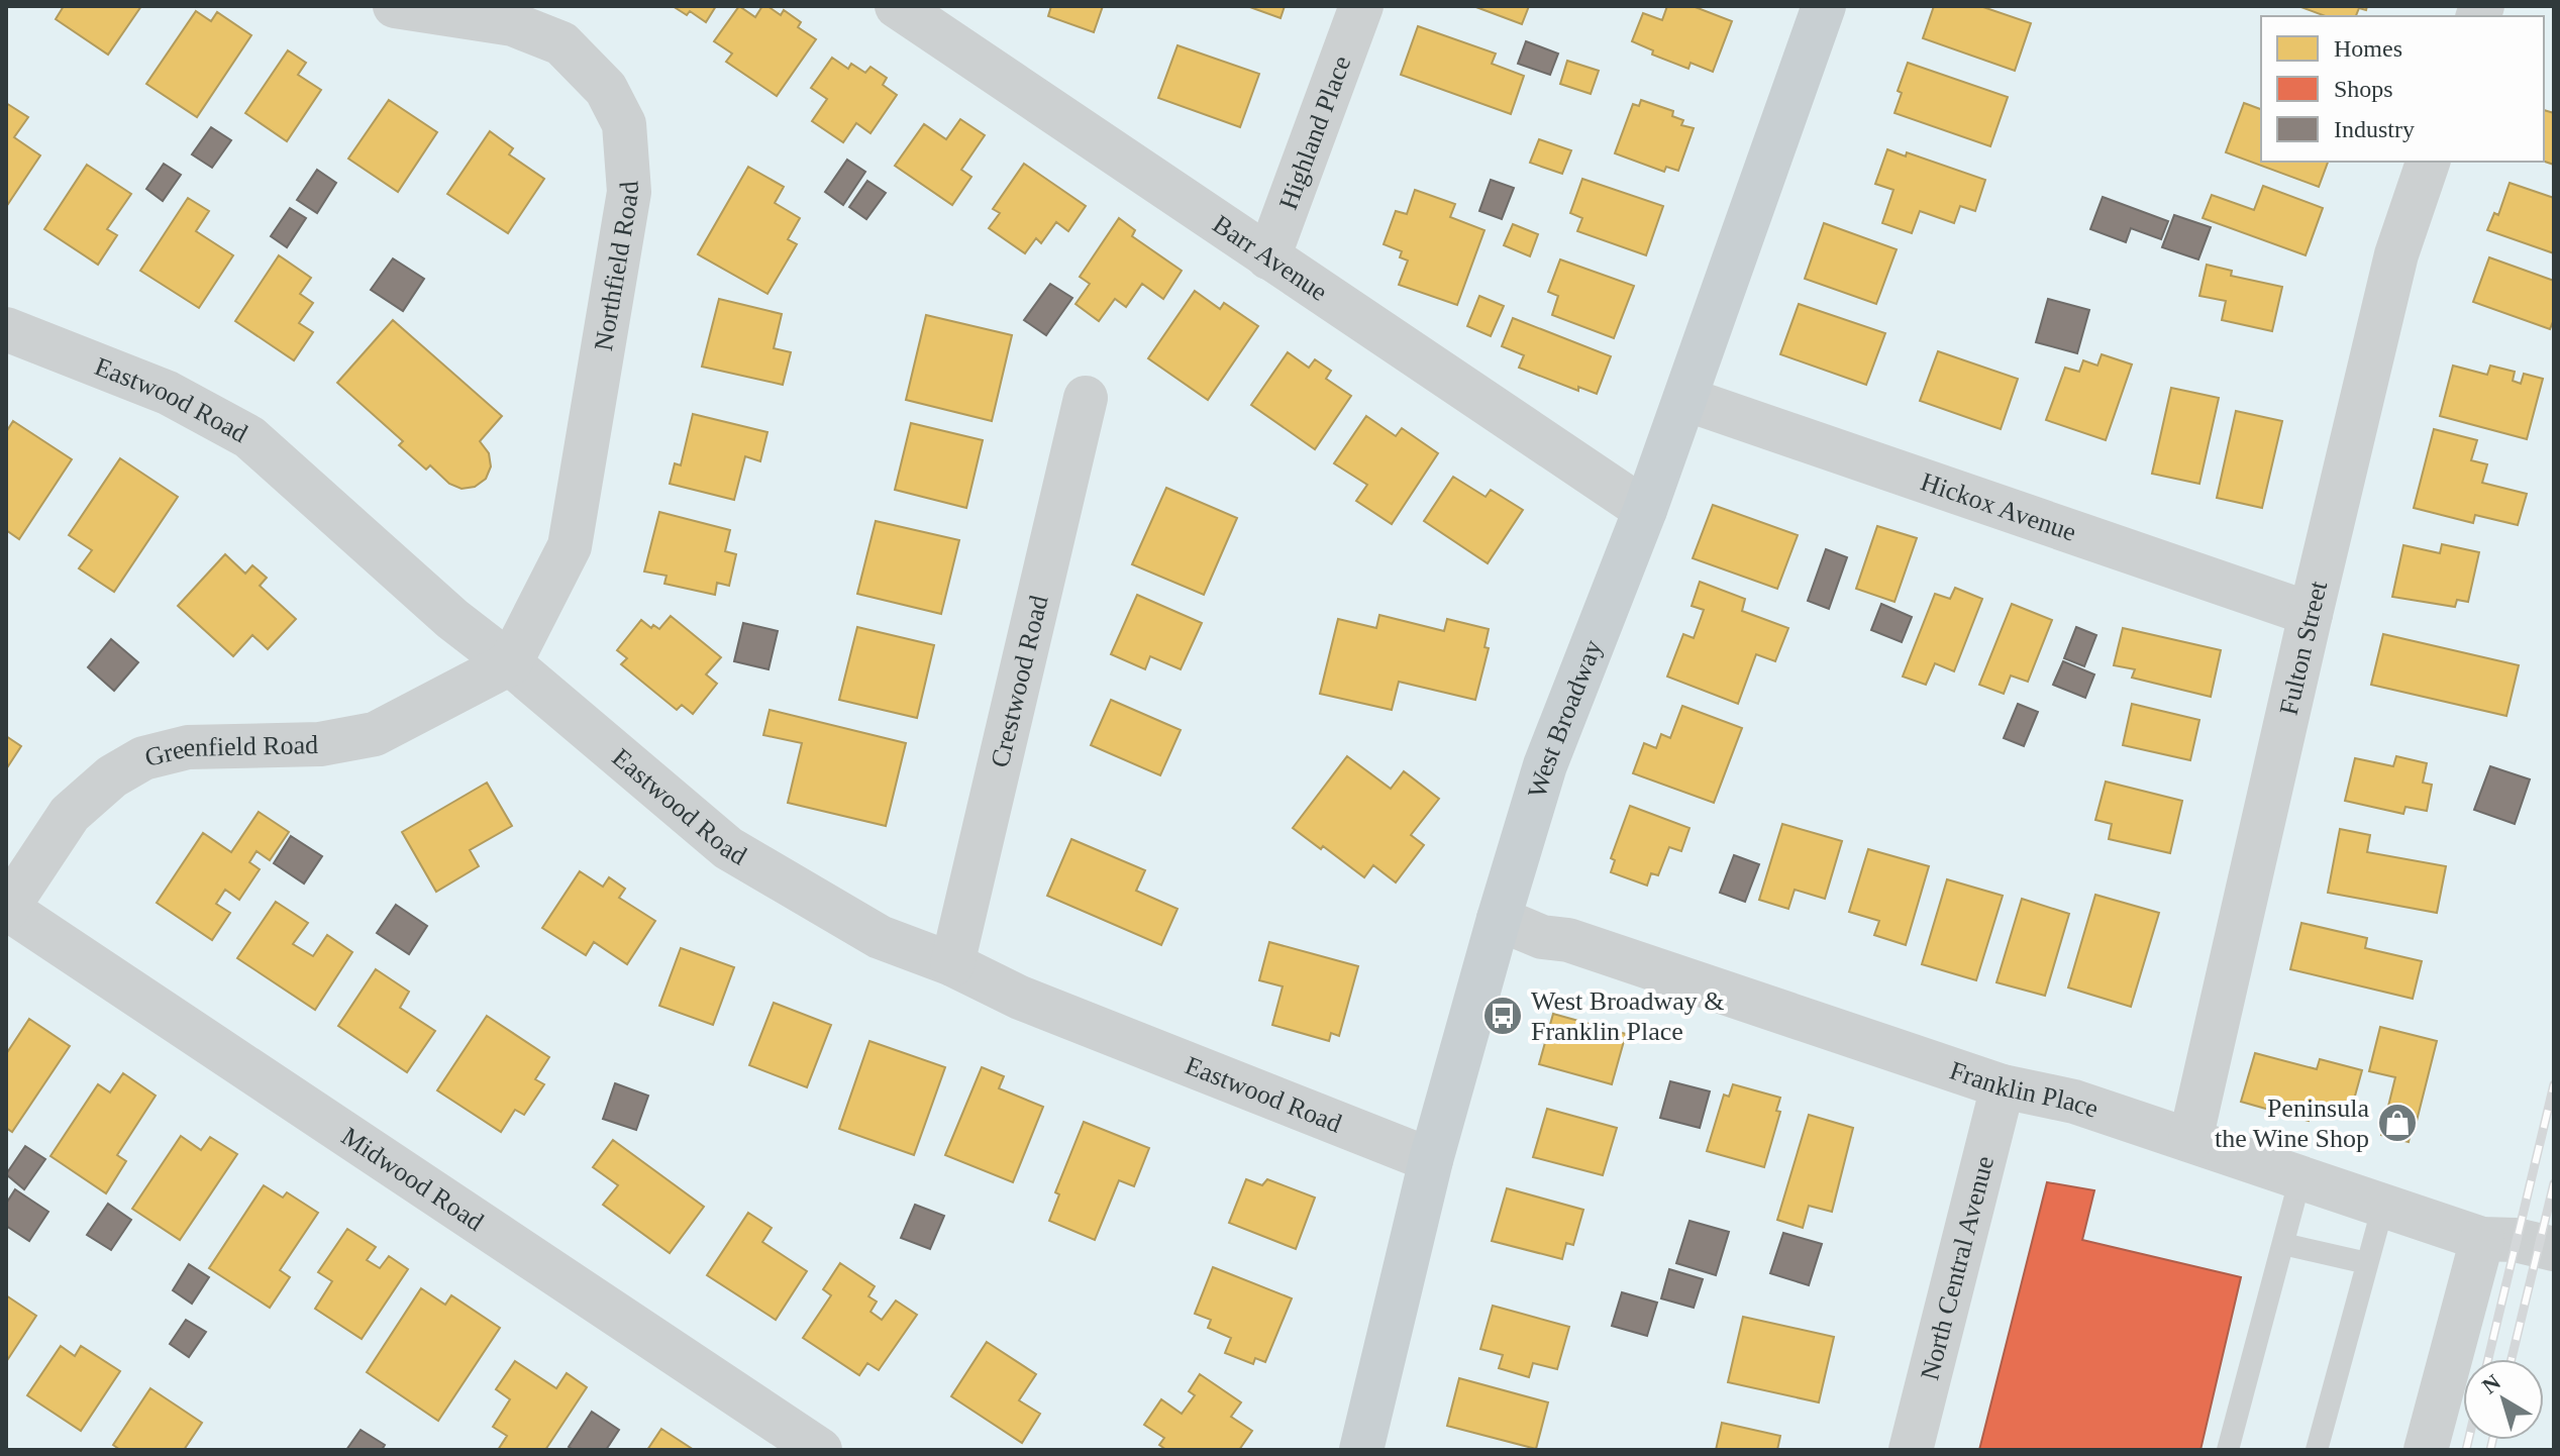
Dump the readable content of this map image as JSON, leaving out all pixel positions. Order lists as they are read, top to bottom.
{
  "streets": {
    "main road": ["West Broadway"],
    "street": [
      "Highland Place",
      "Barr Avenue",
      "Northfield Road",
      "Eastwood Road",
      "Hickox Avenue",
      "Fulton Street",
      "Crestwood Road",
      "Greenfield Road",
      "Franklin Place",
      "Midwood Road",
      "North Central Avenue"
    ]
  },
  "crossings": [
    ["Highland Place", "Barr Avenue"],
    ["Barr Avenue", "West Broadway"],
    ["Northfield Road", "Eastwood Road"],
    ["Northfield Road", "Greenfield Road"],
    ["Eastwood Road", "Crestwood Road"],
    ["Eastwood Road", "West Broadway"],
    ["Eastwood Road", "Greenfield Road"],
    ["Hickox Avenue", "Fulton Street"],
    ["Hickox Avenue", "West Broadway"],
    ["Fulton Street", "Franklin Place"],
    ["West Broadway", "Franklin Place"],
    ["Greenfield Road", "Midwood Road"],
    ["Franklin Place", "North Central Avenue"]
  ],
  "places": {
    "bus stop": ["West Broadway & Franklin Place"],
    "shop": ["Peninsula the Wine Shop"]
  },
  "legend": ["Homes", "Shops", "Industry"],
  "north": "top left"
}
